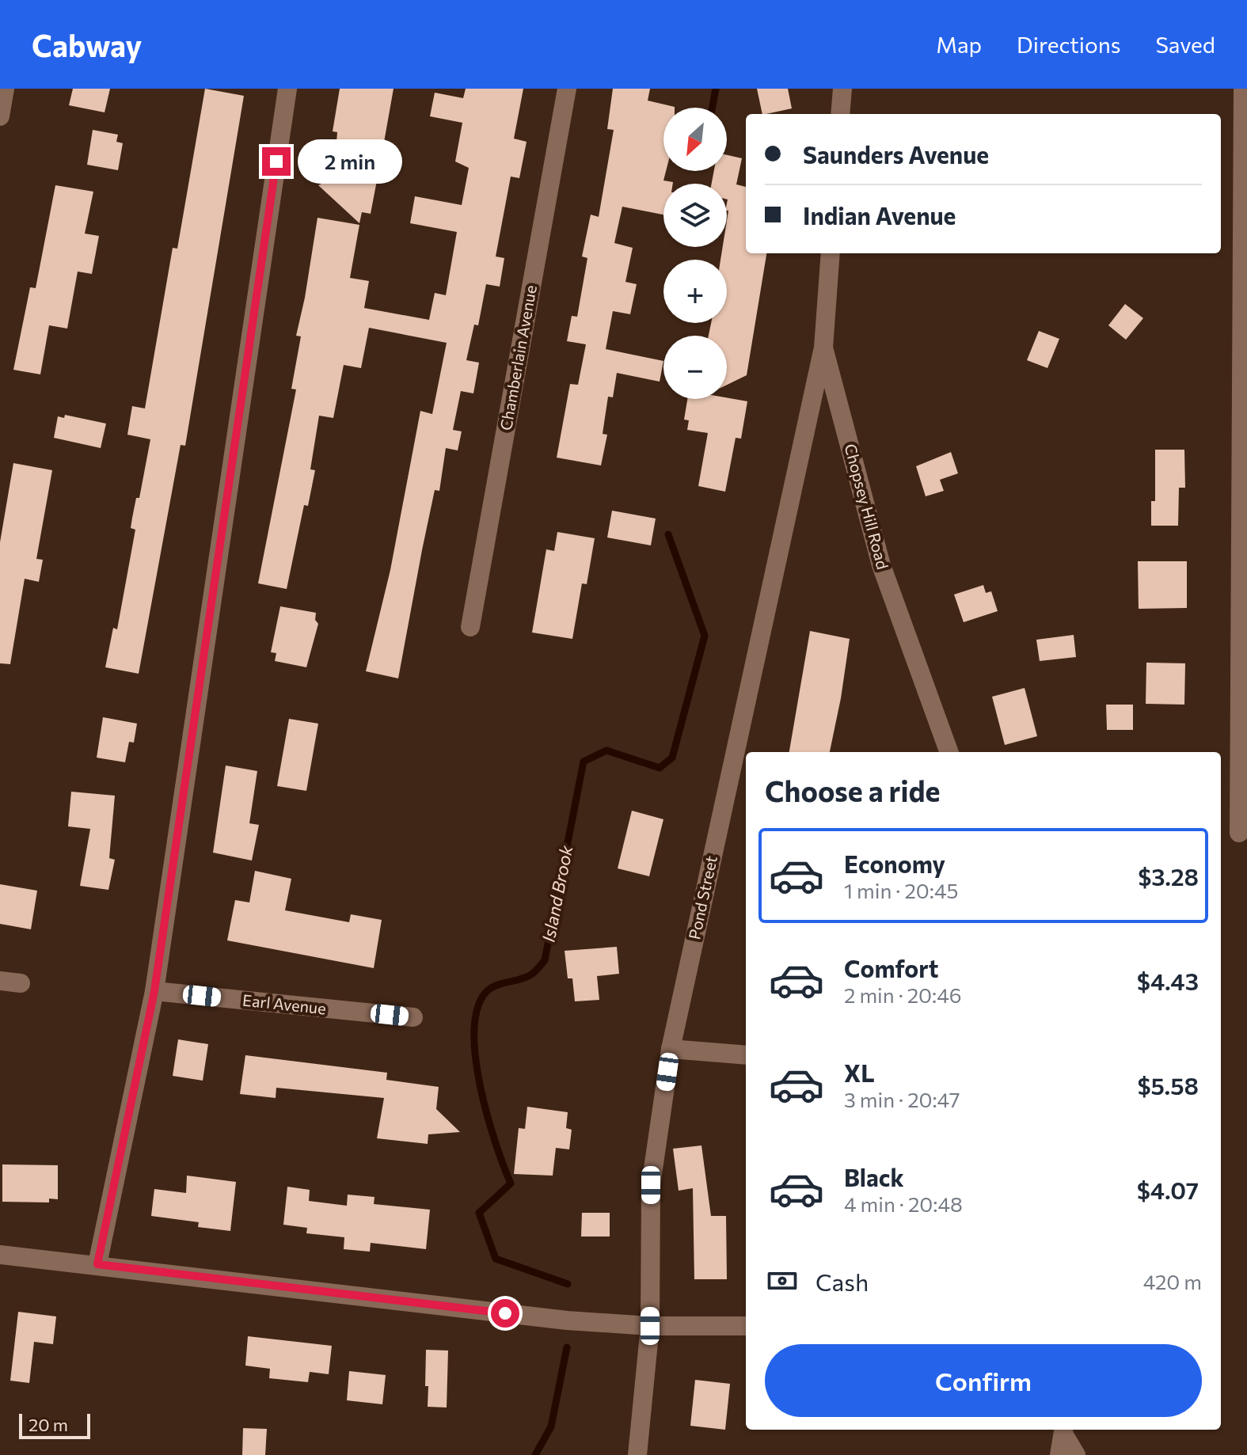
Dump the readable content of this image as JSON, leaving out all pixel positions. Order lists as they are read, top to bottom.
{
  "streets": {
    "street": [
      "Chamberlain Avenue",
      "Chopsey Hill Road",
      "Pond Street",
      "Earl Avenue"
    ]
  },
  "crossings": [
    ["Chopsey Hill Road", "Pond Street"]
  ],
  "water": ["Island Brook"],
  "scale_bar": "20 m",
  "north": "bottom left",
  "page": {
    "header": "Cabway",
    "nav": ["Map", "Directions", "Saved"],
    "map_buttons": ["+", "−"],
    "banner": ["Saunders Avenue", "Indian Avenue"],
    "bubble": "2 min",
    "heading": "Choose a ride",
    "list": [
      {
        "name": "Economy",
        "note": "1 min · 20:45",
        "value": "$3.28"
      },
      {
        "name": "Comfort",
        "note": "2 min · 20:46",
        "value": "$4.43"
      },
      {
        "name": "XL",
        "note": "3 min · 20:47",
        "value": "$5.58"
      },
      {
        "name": "Black",
        "note": "4 min · 20:48",
        "value": "$4.07"
      }
    ],
    "pay": ["Cash", "420 m"],
    "buttons": "Confirm",
    "scale": "20 m"
  }
}
